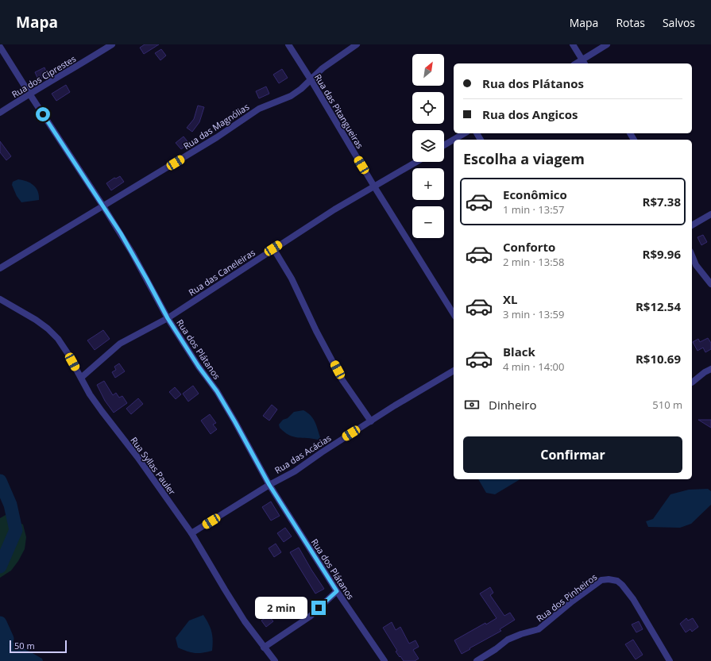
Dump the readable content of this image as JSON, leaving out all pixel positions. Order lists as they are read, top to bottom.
{
  "streets": {
    "street": [
      "Rua dos Ciprestes",
      "Rua das Pitangueiras",
      "Rua das Magnólias",
      "Rua das Caneleiras",
      "Rua dos Plátanos",
      "Rua das Acácias",
      "Rua Syllas Pauler",
      "Rua dos Pinheiros"
    ]
  },
  "crossings": [
    ["Rua dos Ciprestes", "Rua dos Plátanos"],
    ["Rua das Pitangueiras", "Rua das Magnólias"],
    ["Rua das Pitangueiras", "Rua das Caneleiras"],
    ["Rua das Magnólias", "Rua dos Plátanos"],
    ["Rua das Caneleiras", "Rua dos Plátanos"],
    ["Rua das Caneleiras", "Rua Syllas Pauler"],
    ["Rua dos Plátanos", "Rua das Acácias"],
    ["Rua das Acácias", "Rua Syllas Pauler"]
  ],
  "scale_bar": "50 m",
  "north": "top right",
  "page": {
    "header": "Mapa",
    "nav": ["Mapa", "Rotas", "Salvos"],
    "map_buttons": ["+", "−"],
    "banner": ["Rua dos Plátanos", "Rua dos Angicos"],
    "heading": "Escolha a viagem",
    "list": [
      {
        "name": "Econômico",
        "note": "1 min · 13:57",
        "value": "R$7.38"
      },
      {
        "name": "Conforto",
        "note": "2 min · 13:58",
        "value": "R$9.96"
      },
      {
        "name": "XL",
        "note": "3 min · 13:59",
        "value": "R$12.54"
      },
      {
        "name": "Black",
        "note": "4 min · 14:00",
        "value": "R$10.69"
      }
    ],
    "pay": ["Dinheiro", "510 m"],
    "buttons": "Confirmar",
    "bubble": "2 min",
    "scale": "50 m"
  }
}
